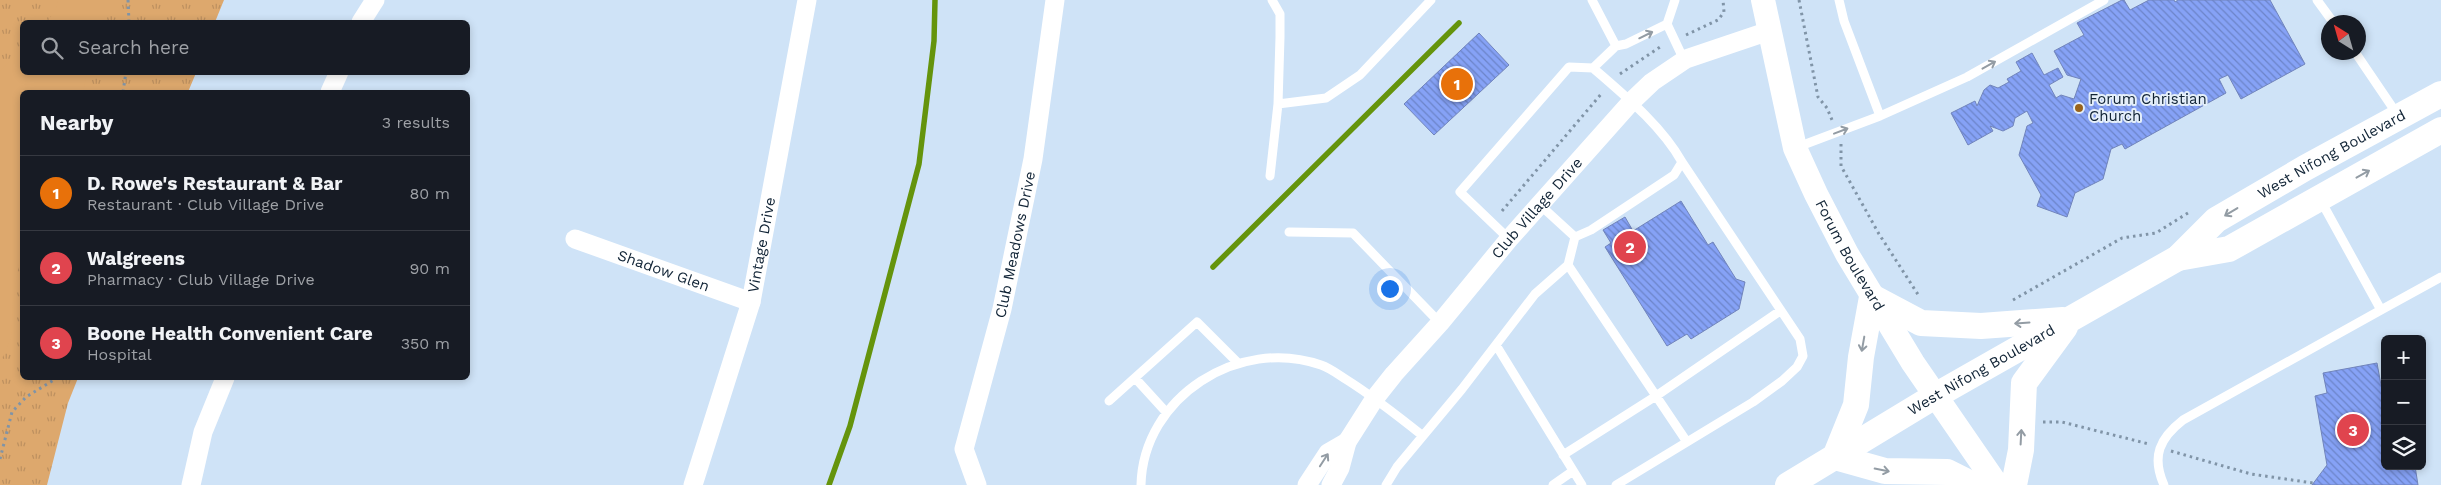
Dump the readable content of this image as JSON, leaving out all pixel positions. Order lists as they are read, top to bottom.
{
  "streets": {
    "main road": ["West Nifong Boulevard"],
    "street": [
      "Club Village Drive",
      "Vintage Drive",
      "Club Meadows Drive",
      "Forum Boulevard",
      "Shadow Glen"
    ]
  },
  "crossings": [
    ["West Nifong Boulevard", "Forum Boulevard"],
    ["Club Village Drive", "Forum Boulevard"],
    ["Vintage Drive", "Shadow Glen"]
  ],
  "places": ["Forum Christian Church"],
  "north": "top left",
  "page": {
    "search": "Search here",
    "pins": ["1", "2", "3"],
    "heading": ["Nearby", "3 results"],
    "list": [
      {
        "mark": "1",
        "name": "D. Rowe's Restaurant & Bar",
        "note": "Restaurant · Club Village Drive",
        "value": "80 m"
      },
      {
        "mark": "2",
        "name": "Walgreens",
        "note": "Pharmacy · Club Village Drive",
        "value": "90 m"
      },
      {
        "mark": "3",
        "name": "Boone Health Convenient Care",
        "note": "Hospital",
        "value": "350 m"
      }
    ],
    "map_buttons": ["+", "−"]
  }
}
